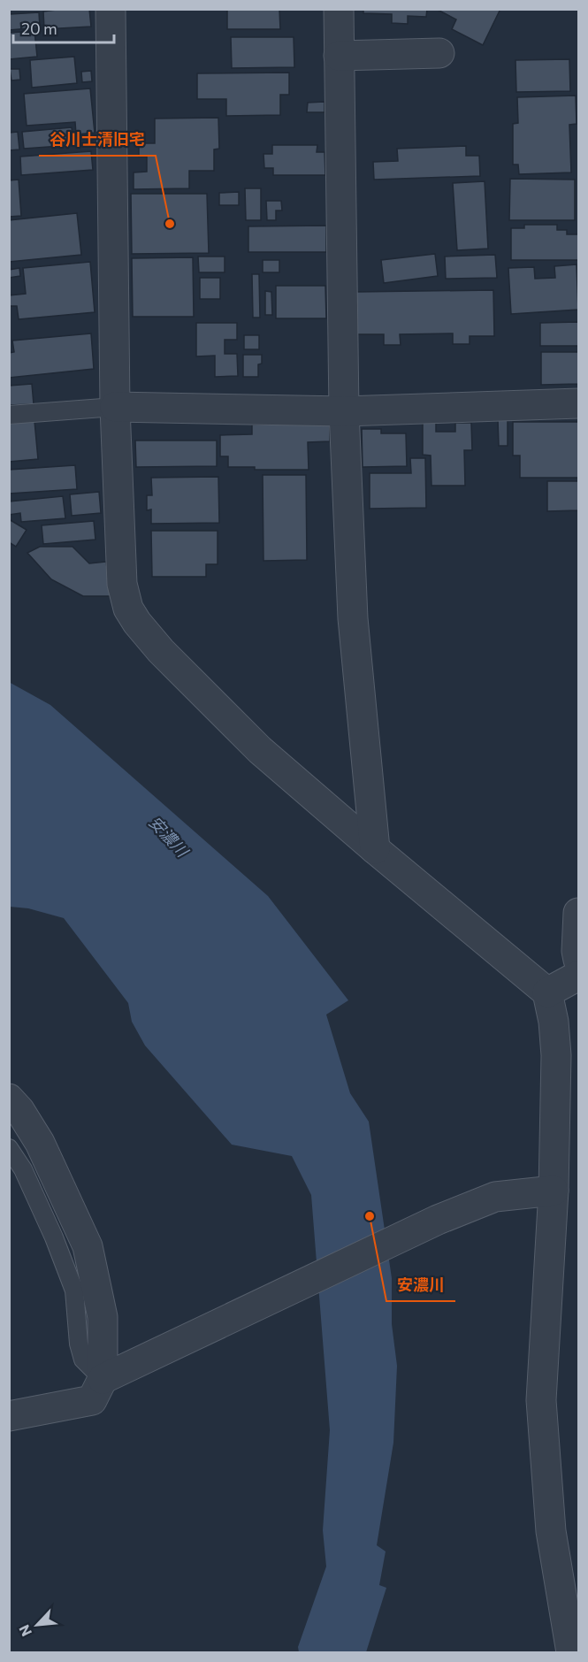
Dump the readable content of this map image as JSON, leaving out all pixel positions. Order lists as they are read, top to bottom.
{
  "water": ["安濃川"],
  "places": ["谷川士清旧宅", "安濃川"],
  "scale_bar": "20 m",
  "north": "bottom left"
}
